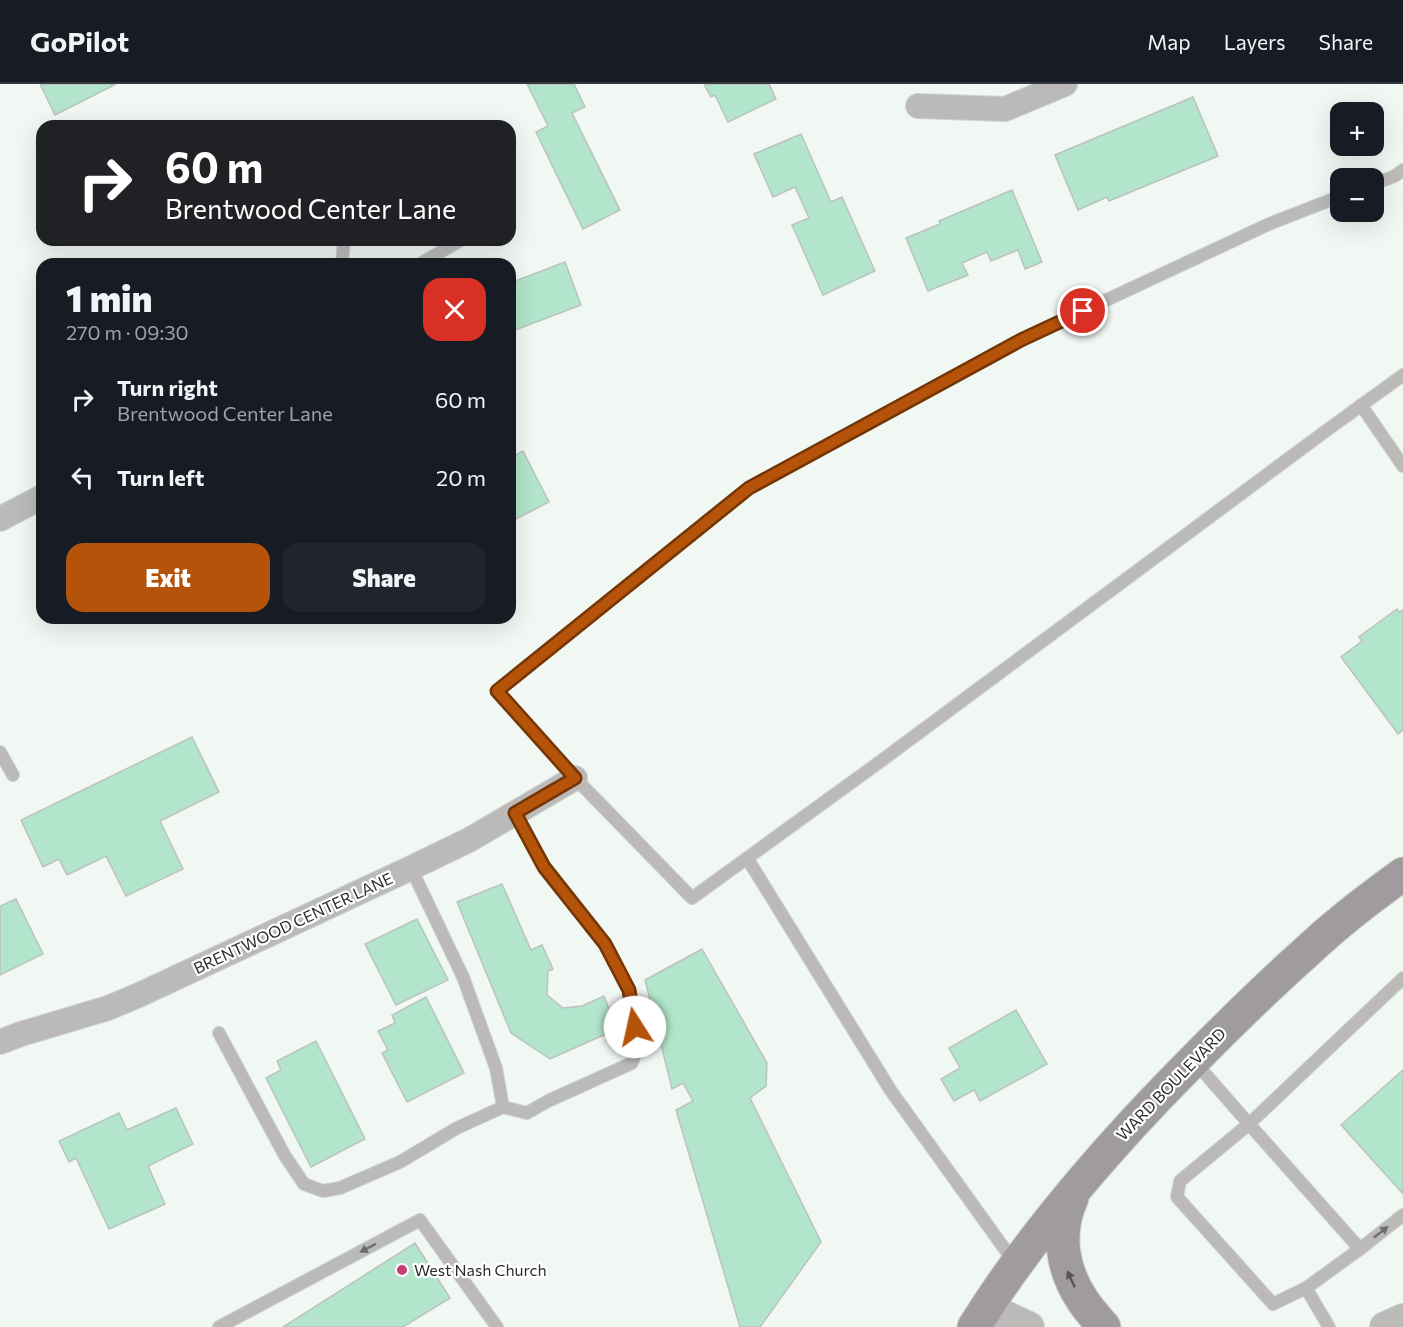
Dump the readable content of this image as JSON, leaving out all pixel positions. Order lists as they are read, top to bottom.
{
  "streets": {
    "main road": ["WARD BOULEVARD"],
    "street": ["BRENTWOOD CENTER LANE"]
  },
  "places": ["West Nash Church"],
  "page": {
    "header": "GoPilot",
    "nav": ["Map", "Layers", "Share"],
    "map_buttons": ["+", "−"],
    "turn": ["60 m", "Brentwood Center Lane"],
    "heading": ["1 min", "270 m · 09:30"],
    "list": [
      {
        "name": "Turn right",
        "note": "Brentwood Center Lane",
        "value": "60 m"
      },
      {
        "name": "Turn left",
        "value": "20 m"
      }
    ],
    "buttons": ["Exit", "Share"]
  }
}
